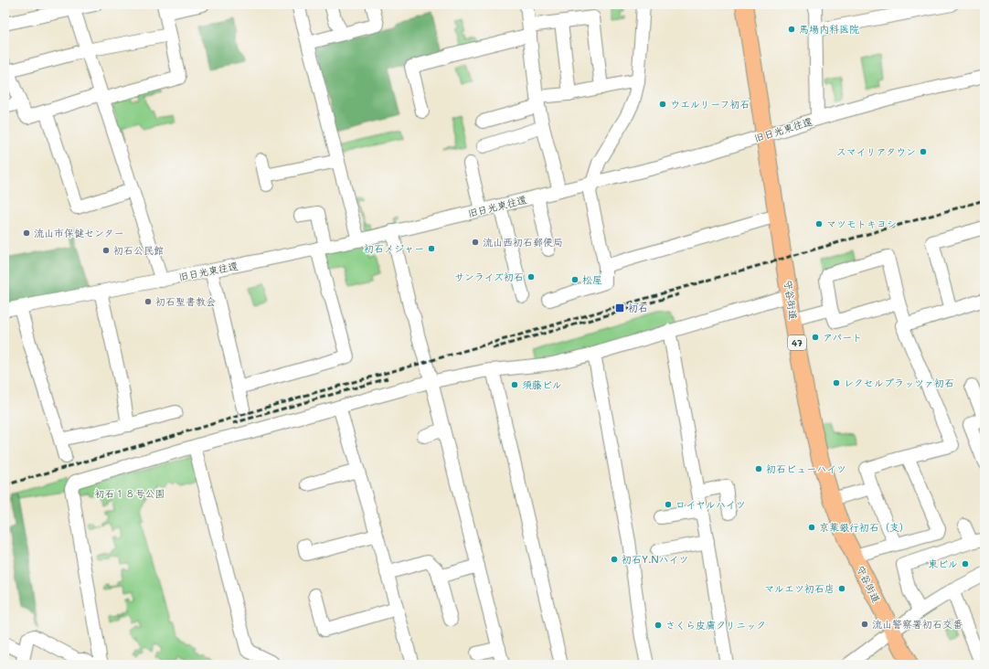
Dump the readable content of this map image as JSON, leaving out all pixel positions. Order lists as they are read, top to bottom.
{
  "streets": {
    "main road": ["守谷街道", "47"],
    "street": ["旧日光東往還"]
  },
  "crossings": [
    ["旧日光東往還", "守谷街道"]
  ],
  "parks": ["初石１８号公園"],
  "places": {
    "other": [
      "馬場内科医院",
      "ウエルリーフ初石",
      "スマイリアタウン",
      "マツモトキヨシ",
      "流山市保健センター",
      "流山西初石郵便局",
      "初石メジャー",
      "初石公民館",
      "サンライズ初石",
      "松屋",
      "初石聖書教会",
      "アパート",
      "レクセルプラッツァ初石",
      "須藤ビル",
      "初石ビューハイツ",
      "ロイヤルハイツ",
      "京葉銀行初石（支）",
      "初石Y.Nハイツ",
      "東ビル",
      "マルエツ初石店",
      "流山警察署初石交番",
      "さくら皮膚クリニック"
    ],
    "transit": ["初石"]
  }
}
